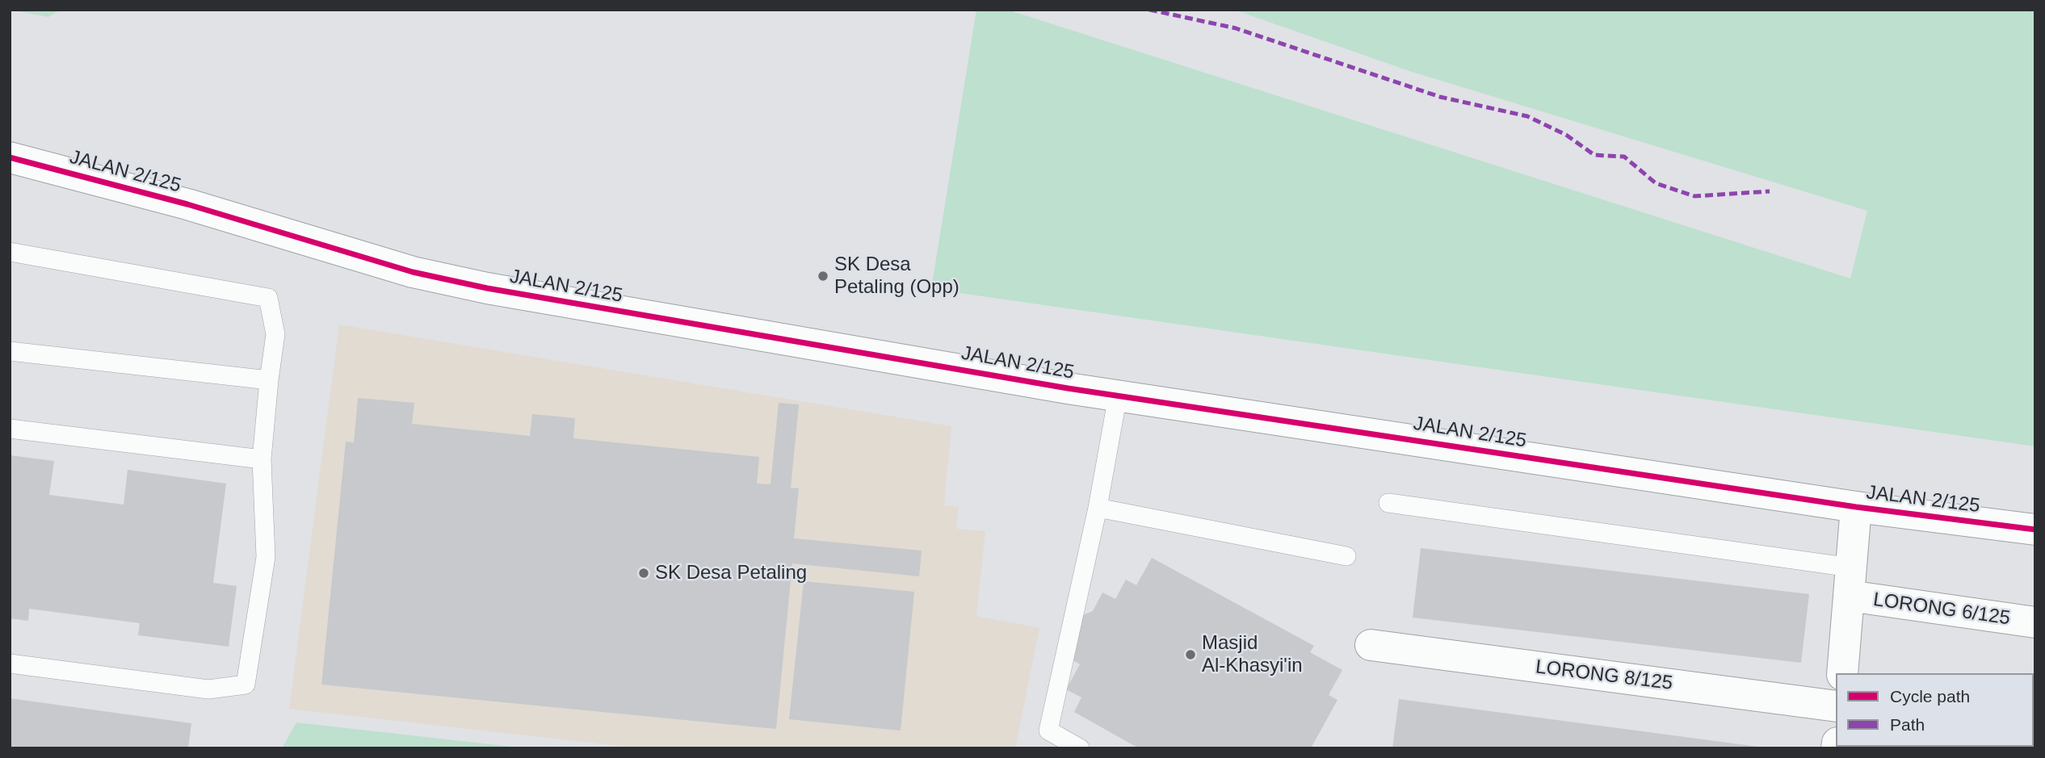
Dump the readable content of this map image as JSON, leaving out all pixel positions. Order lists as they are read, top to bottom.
{
  "streets": {
    "street": ["JALAN 2/125", "LORONG 6/125", "LORONG 8/125"]
  },
  "places": ["SK Desa Petaling (Opp)", "SK Desa Petaling", "Masjid Al-Khasyi'in"],
  "legend": ["Cycle path", "Path"]
}
